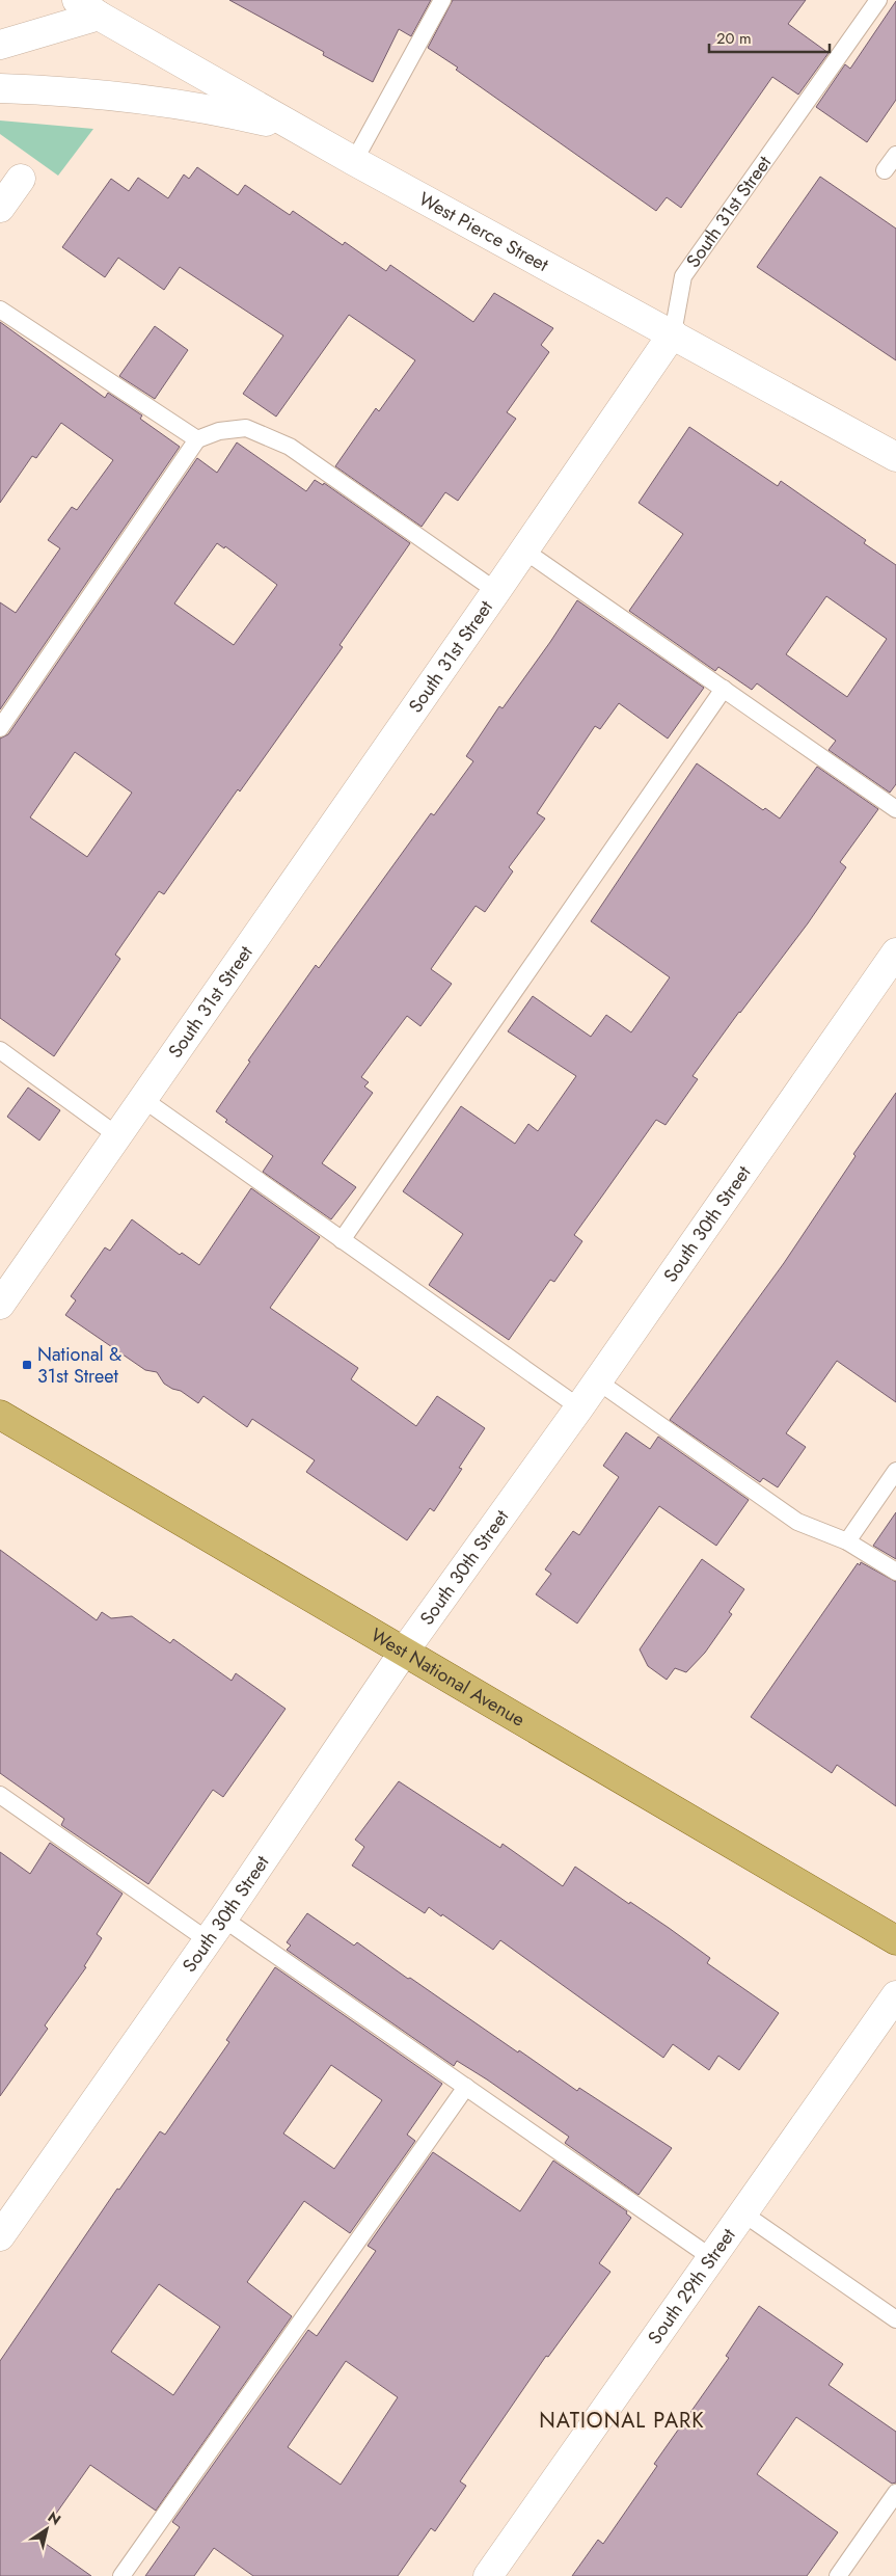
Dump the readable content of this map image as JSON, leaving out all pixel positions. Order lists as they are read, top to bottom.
{
  "streets": {
    "main road": ["West National Avenue"],
    "street": [
      "South 31st Street",
      "West Pierce Street",
      "South 30th Street",
      "South 29th Street"
    ]
  },
  "crossings": [
    ["South 31st Street", "West Pierce Street"],
    ["South 30th Street", "West National Avenue"]
  ],
  "districts": ["NATIONAL PARK"],
  "places": {
    "transit": ["National & 31st Street"]
  },
  "scale_bar": "20 m",
  "north": "top right"
}
